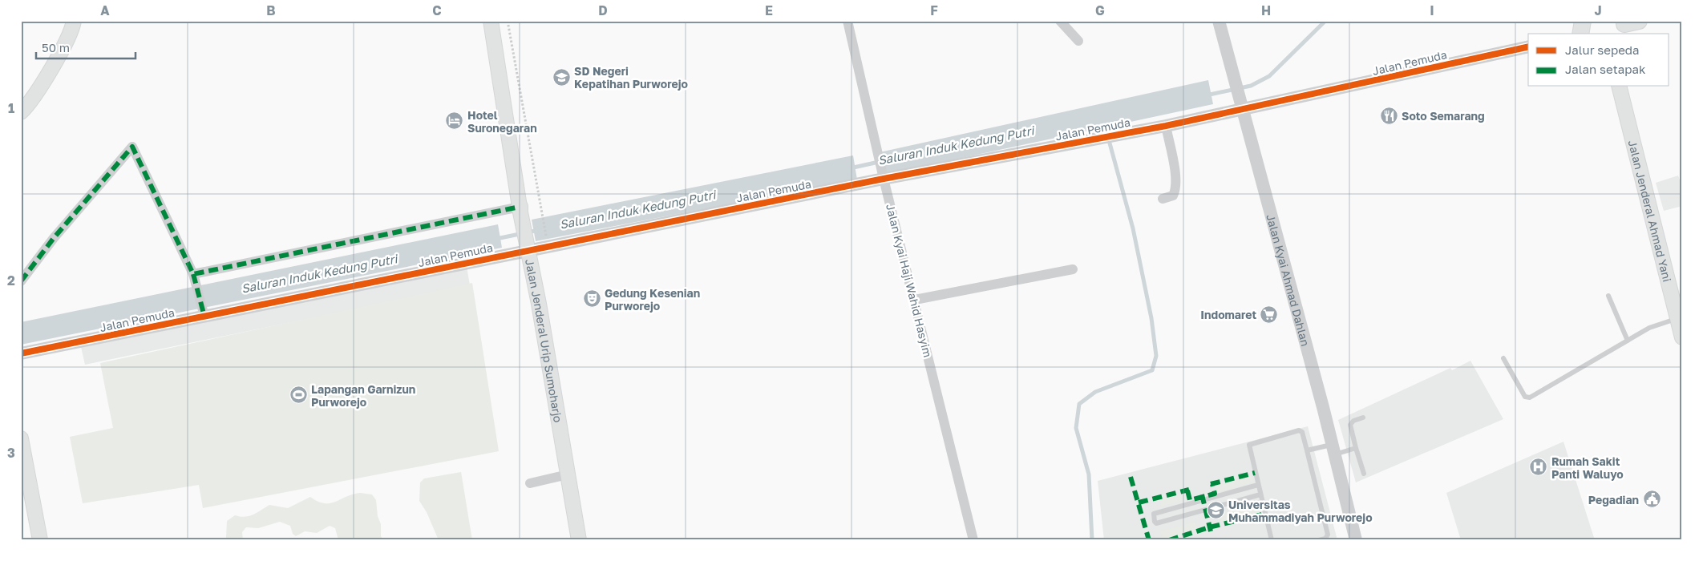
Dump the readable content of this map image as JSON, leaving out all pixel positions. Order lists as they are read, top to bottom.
{
  "streets": {
    "main road": ["Jalan Jenderal Ahmad Yani", "Jalan Jenderal Urip Sumoharjo"],
    "street": ["Jalan Pemuda", "Jalan Kyai Haji Wahid Hasyim", "Jalan Kyai Ahmad Dahlan"]
  },
  "crossings": [
    ["Jalan Pemuda", "Jalan Kyai Haji Wahid Hasyim"],
    ["Jalan Pemuda", "Jalan Kyai Ahmad Dahlan"],
    ["Jalan Pemuda", "Jalan Jenderal Urip Sumoharjo"]
  ],
  "water": ["Saluran Induk Kedung Putri"],
  "places": {
    "school or university": ["SD Negeri Kepatihan Purworejo", "Universitas Muhammadiyah Purworejo"],
    "restaurant": ["Soto Semarang"],
    "hotel": ["Hotel Suronegaran"],
    "theatre": ["Gedung Kesenian Purworejo"],
    "supermarket": ["Indomaret"],
    "sports": ["Lapangan Garnizun Purworejo"],
    "hospital": ["Rumah Sakit Panti Waluyo"],
    "public building": ["Pegadian"]
  },
  "legend": ["Jalur sepeda", "Jalan setapak"],
  "scale_bar": "50 m",
  "grid": {
    "columns": [
      "A",
      "B",
      "C",
      "D",
      "E",
      "F",
      "G",
      "H",
      "I",
      "J"
    ],
    "rows": ["1", "2", "3"]
  }
}
